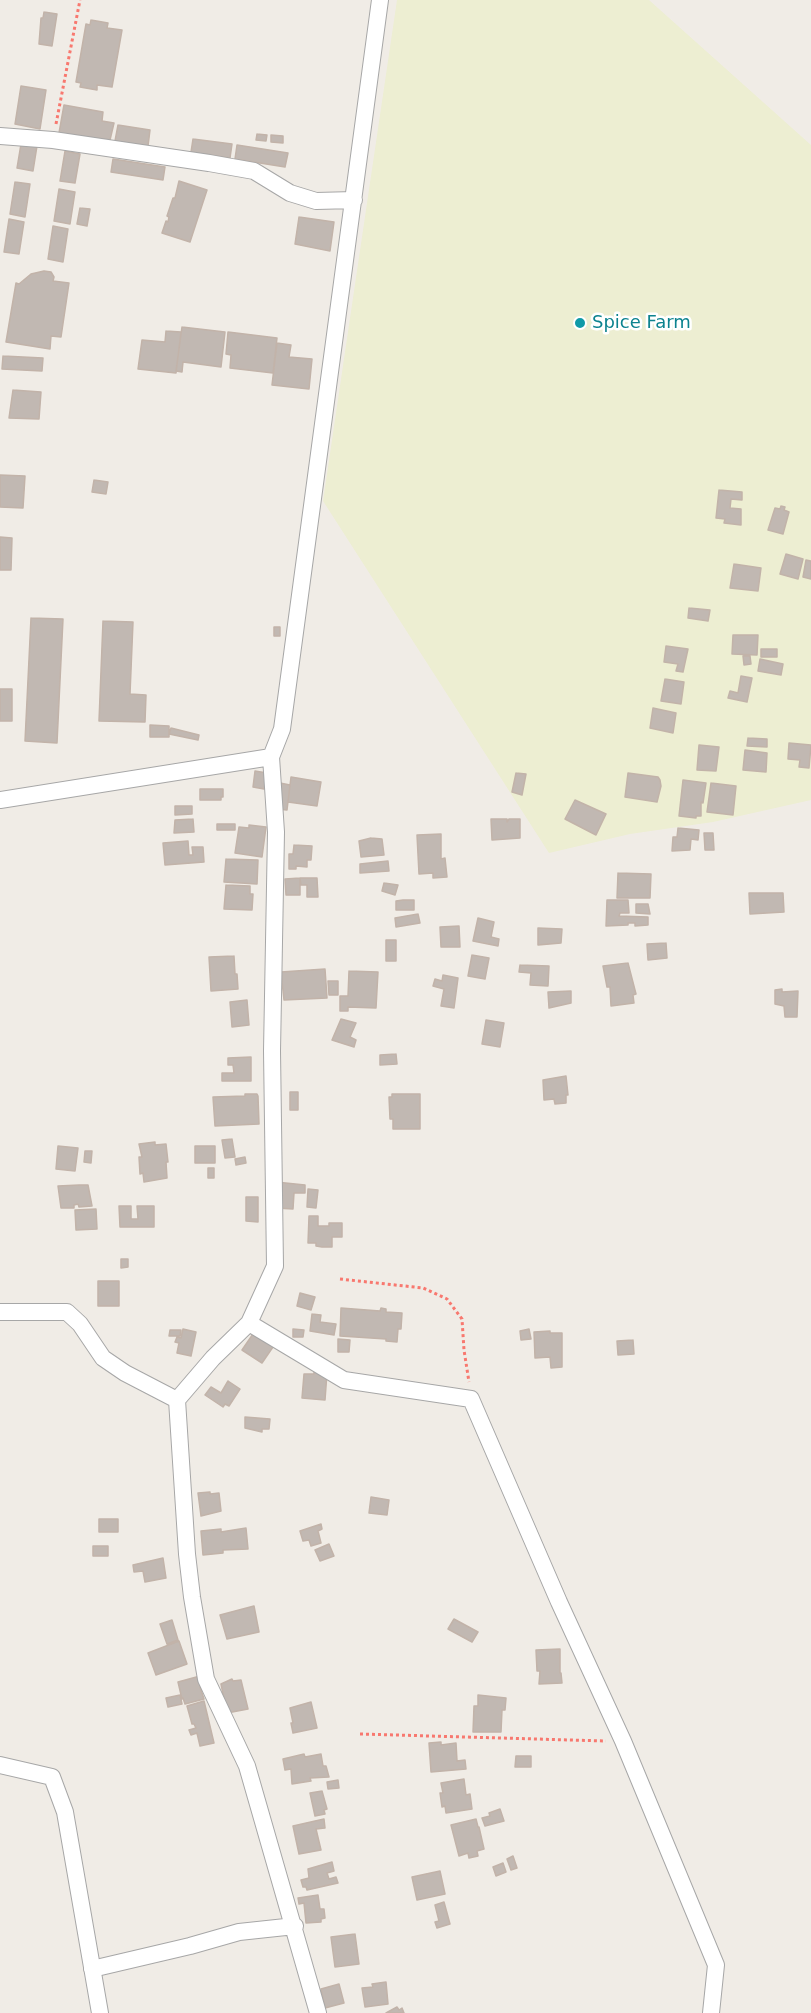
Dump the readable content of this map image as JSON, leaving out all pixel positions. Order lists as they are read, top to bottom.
{
  "places": ["Spice Farm"]
}
